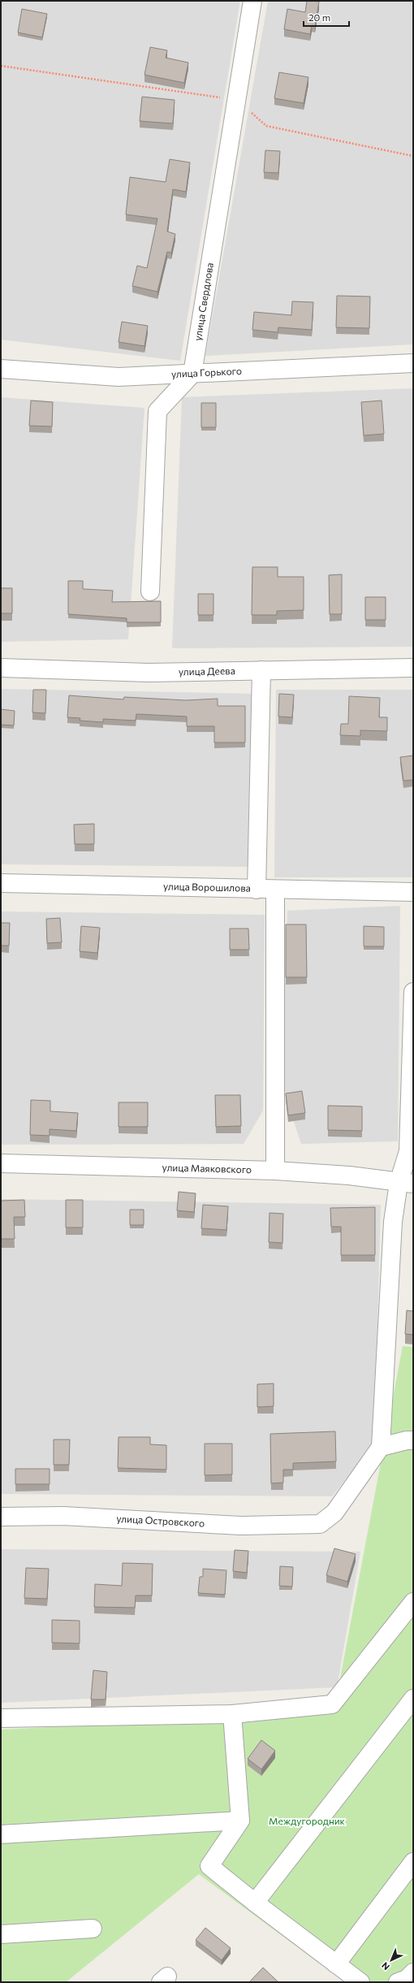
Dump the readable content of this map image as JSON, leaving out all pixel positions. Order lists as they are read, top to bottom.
{
  "streets": {
    "street": [
      "улица Свердлова",
      "улица Горького",
      "улица Деева",
      "улица Ворошилова",
      "улица Маяковского",
      "улица Островского"
    ]
  },
  "crossings": [
    ["улица Свердлова", "улица Горького"]
  ],
  "parks": ["Междугородник"],
  "scale_bar": "20 m",
  "north": "bottom left"
}
